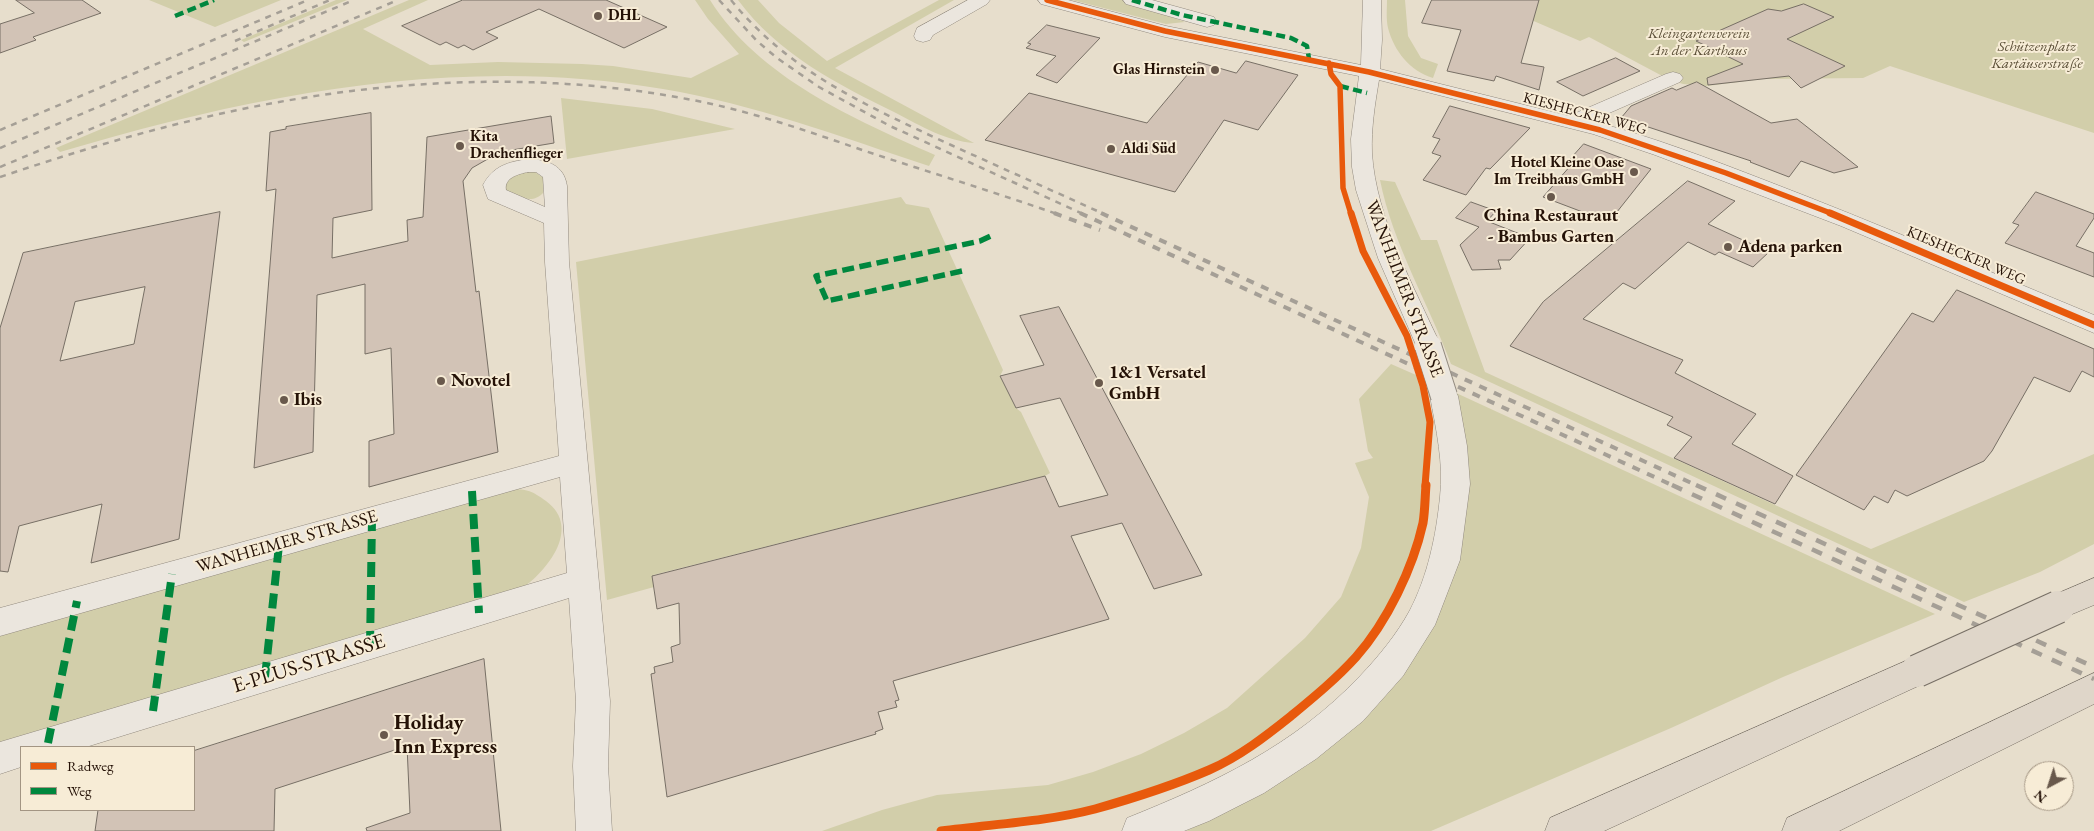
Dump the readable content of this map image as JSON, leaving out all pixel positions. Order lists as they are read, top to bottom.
{
  "streets": {
    "street": ["KIESHECKER WEG", "WANHEIMER STRASSE", "E-PLUS-STRASSE"]
  },
  "crossings": [
    ["KIESHECKER WEG", "WANHEIMER STRASSE"]
  ],
  "parks": ["Kleingartenverein An der Karthaus", "Schützenplatz Kartäuserstraße"],
  "places": [
    "DHL",
    "Glas Hirnstein",
    "Kita Drachenflieger",
    "Aldi Süd",
    "Hotel Kleine Oase Im Treibhaus GmbH",
    "China Restauraut - Bambus Garten",
    "Adena parken",
    "Novotel",
    "1&1 Versatel GmbH",
    "Ibis",
    "Holiday Inn Express"
  ],
  "legend": ["Radweg", "Weg"],
  "north": "bottom left"
}
